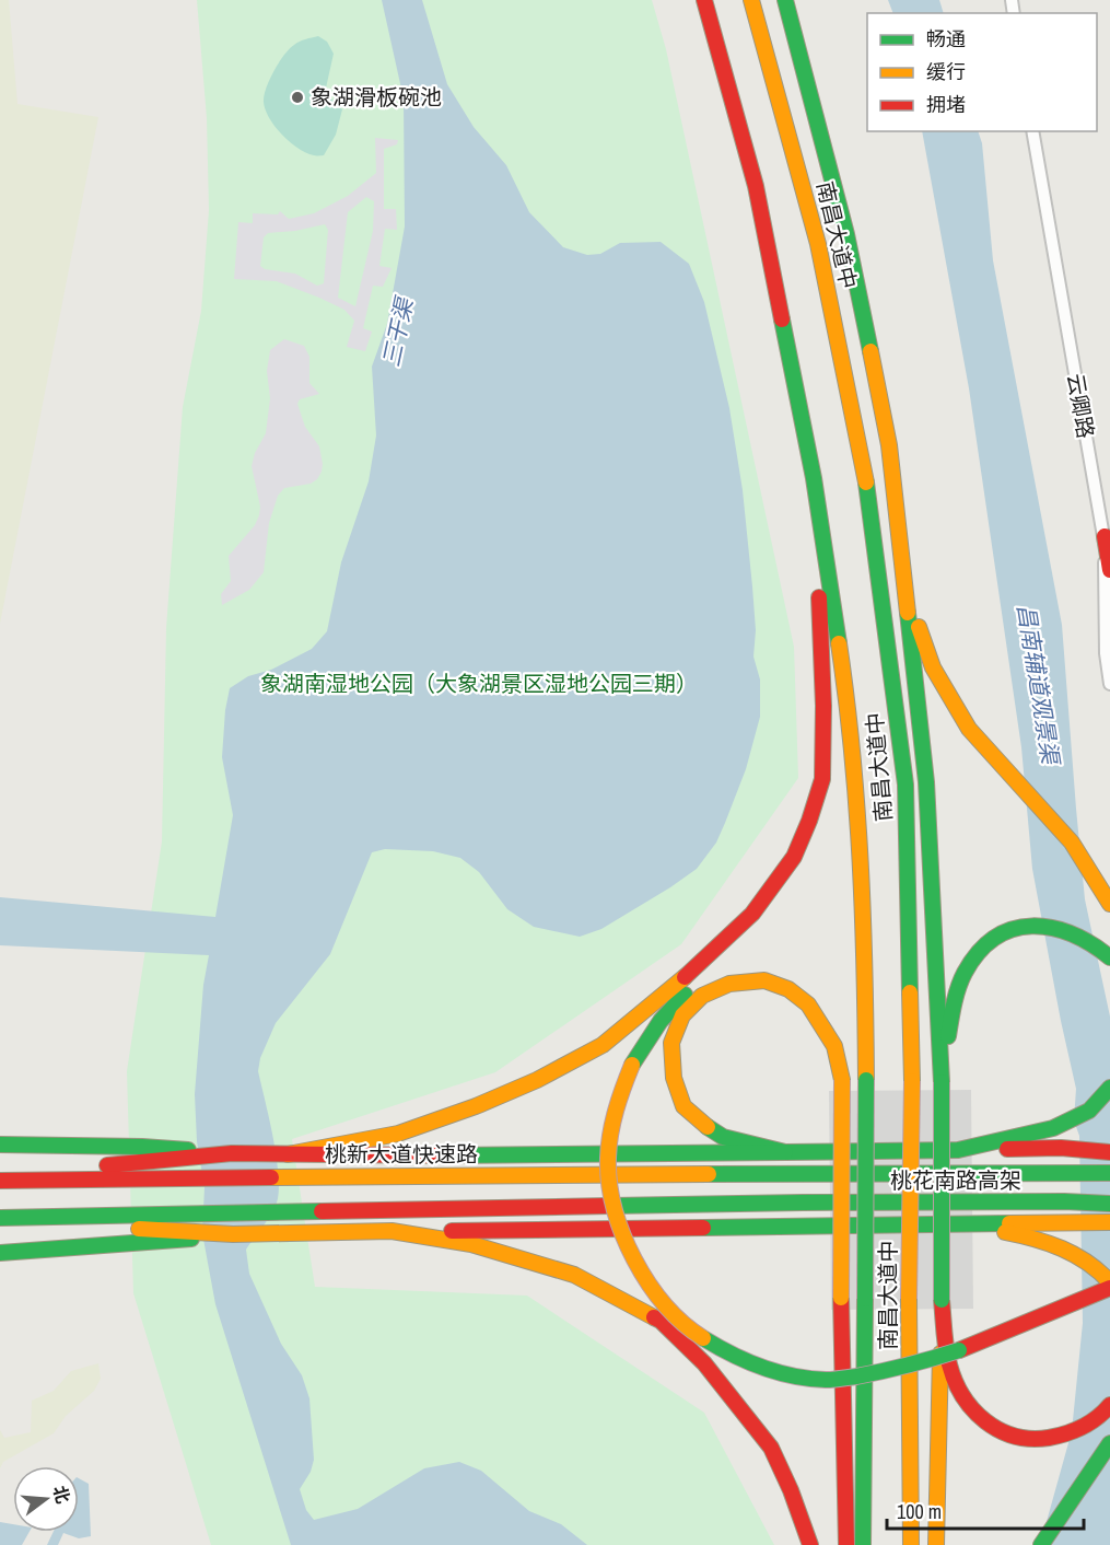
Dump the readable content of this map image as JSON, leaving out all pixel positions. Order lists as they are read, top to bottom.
{
  "streets": {
    "main road": ["南昌大道中", "桃新大道快速路", "桃花南路高架"],
    "street": ["云卿路"]
  },
  "crossings": [
    ["桃新大道快速路", "桃花南路高架"]
  ],
  "water": ["三干渠", "昌南辅道观景渠"],
  "parks": ["象湖南湿地公园（大象湖景区湿地公园三期）"],
  "places": ["象湖滑板碗池"],
  "legend": ["畅通", "缓行", "拥堵"],
  "scale_bar": "100 m",
  "north": "right"
}
